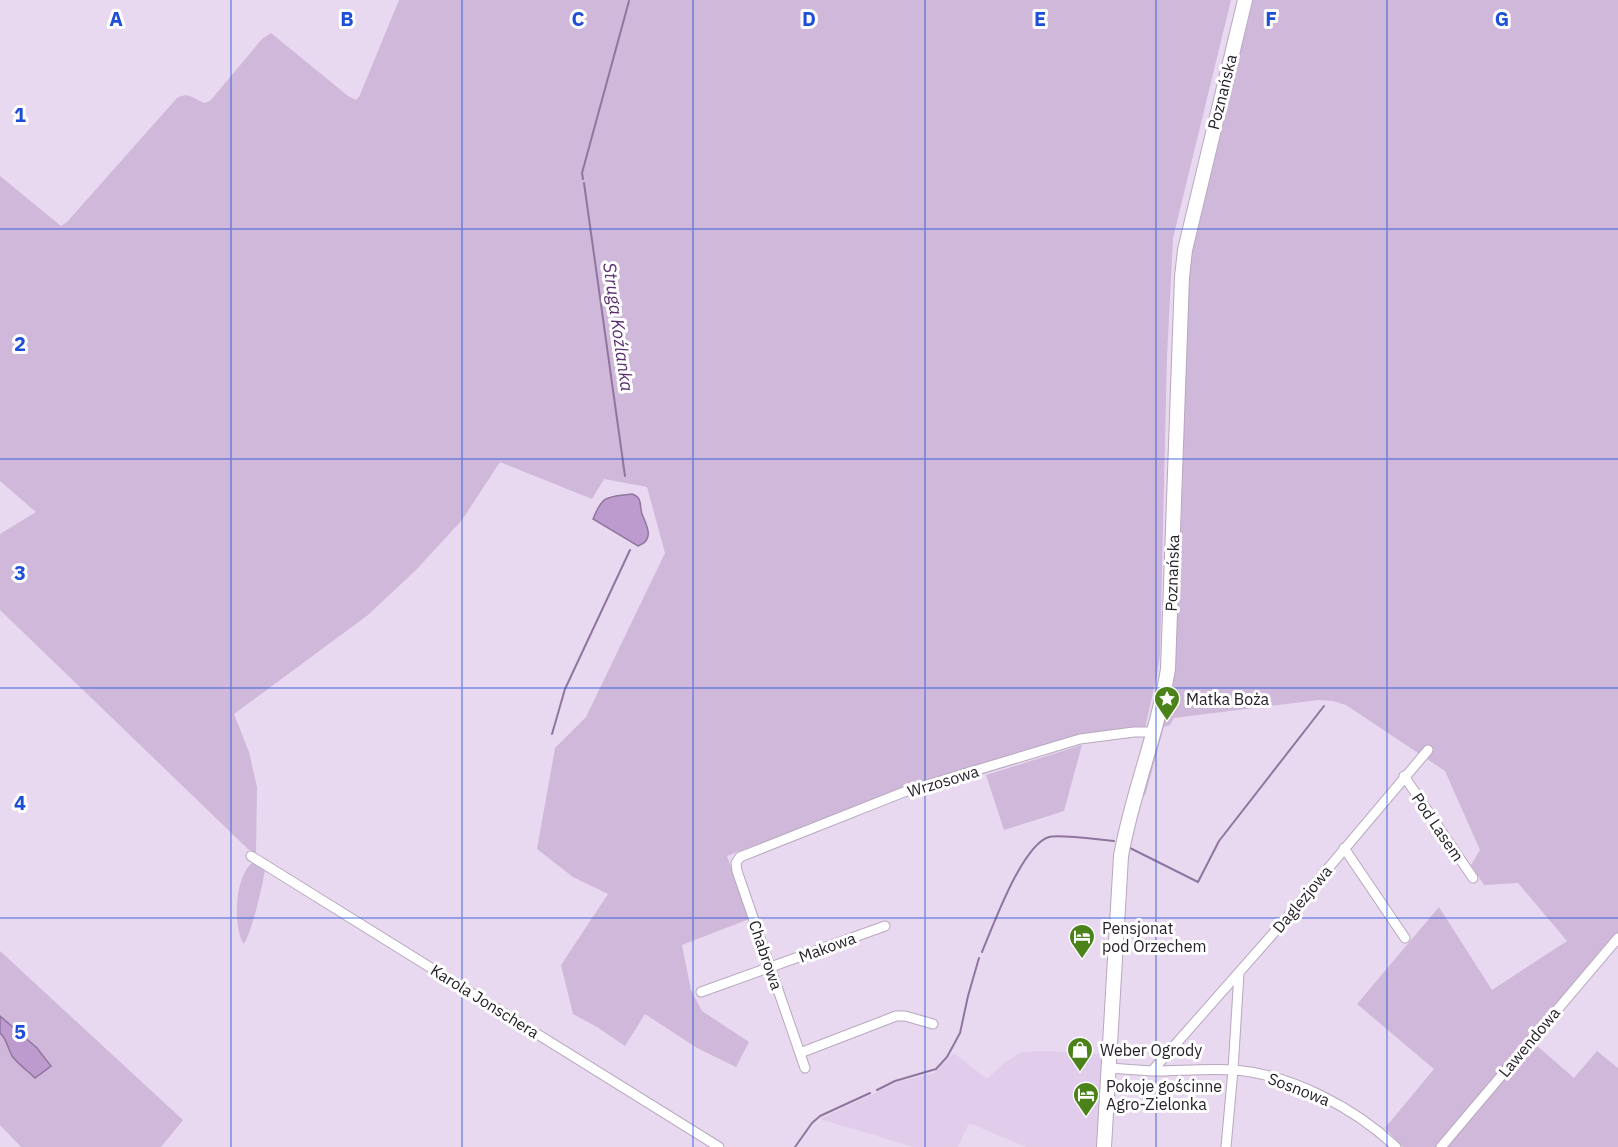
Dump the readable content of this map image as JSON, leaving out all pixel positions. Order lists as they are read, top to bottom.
{
  "streets": {
    "street": [
      "Poznańska",
      "Wrzosowa",
      "Pod Lasem",
      "Daglezjowa",
      "Makowa",
      "Chabrowa",
      "Karola Jonschera",
      "Lawendowa",
      "Sosnowa"
    ]
  },
  "crossings": [
    ["Poznańska", "Wrzosowa"],
    ["Poznańska", "Sosnowa"],
    ["Wrzosowa", "Chabrowa"],
    ["Pod Lasem", "Daglezjowa"],
    ["Daglezjowa", "Sosnowa"],
    ["Makowa", "Chabrowa"]
  ],
  "water": ["Struga Koźlanka"],
  "places": {
    "place": ["Matka Boża"],
    "hotel": ["Pensjonat pod Orzechem", "Pokoje gościnne Agro-Zielonka"],
    "shop": ["Weber Ogrody"]
  },
  "grid": {
    "columns": [
      "A",
      "B",
      "C",
      "D",
      "E",
      "F",
      "G"
    ],
    "rows": [
      "1",
      "2",
      "3",
      "4",
      "5"
    ]
  }
}
